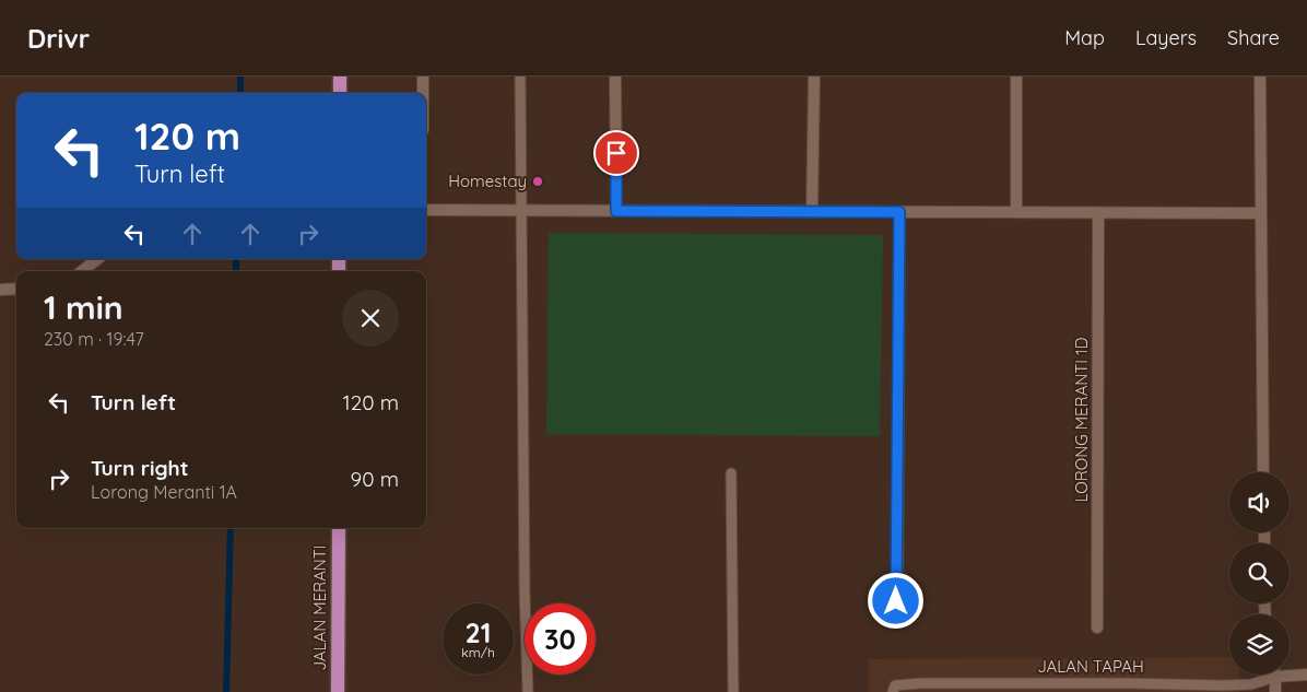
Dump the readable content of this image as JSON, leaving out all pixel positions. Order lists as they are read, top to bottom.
{
  "streets": {
    "main road": ["JALAN MERANTI"],
    "street": ["LORONG MERANTI 1D"],
    "lane": ["JALAN TAPAH"]
  },
  "places": ["Homestay"],
  "page": {
    "header": "Drivr",
    "nav": ["Map", "Layers", "Share"],
    "turn": ["120 m", "Turn left"],
    "heading": ["1 min", "230 m · 19:47"],
    "list": [
      {
        "name": "Turn left",
        "value": "120 m"
      },
      {
        "name": "Turn right",
        "note": "Lorong Meranti 1A",
        "value": "90 m"
      }
    ],
    "speed": "21 km/h",
    "limit": "30"
  }
}
